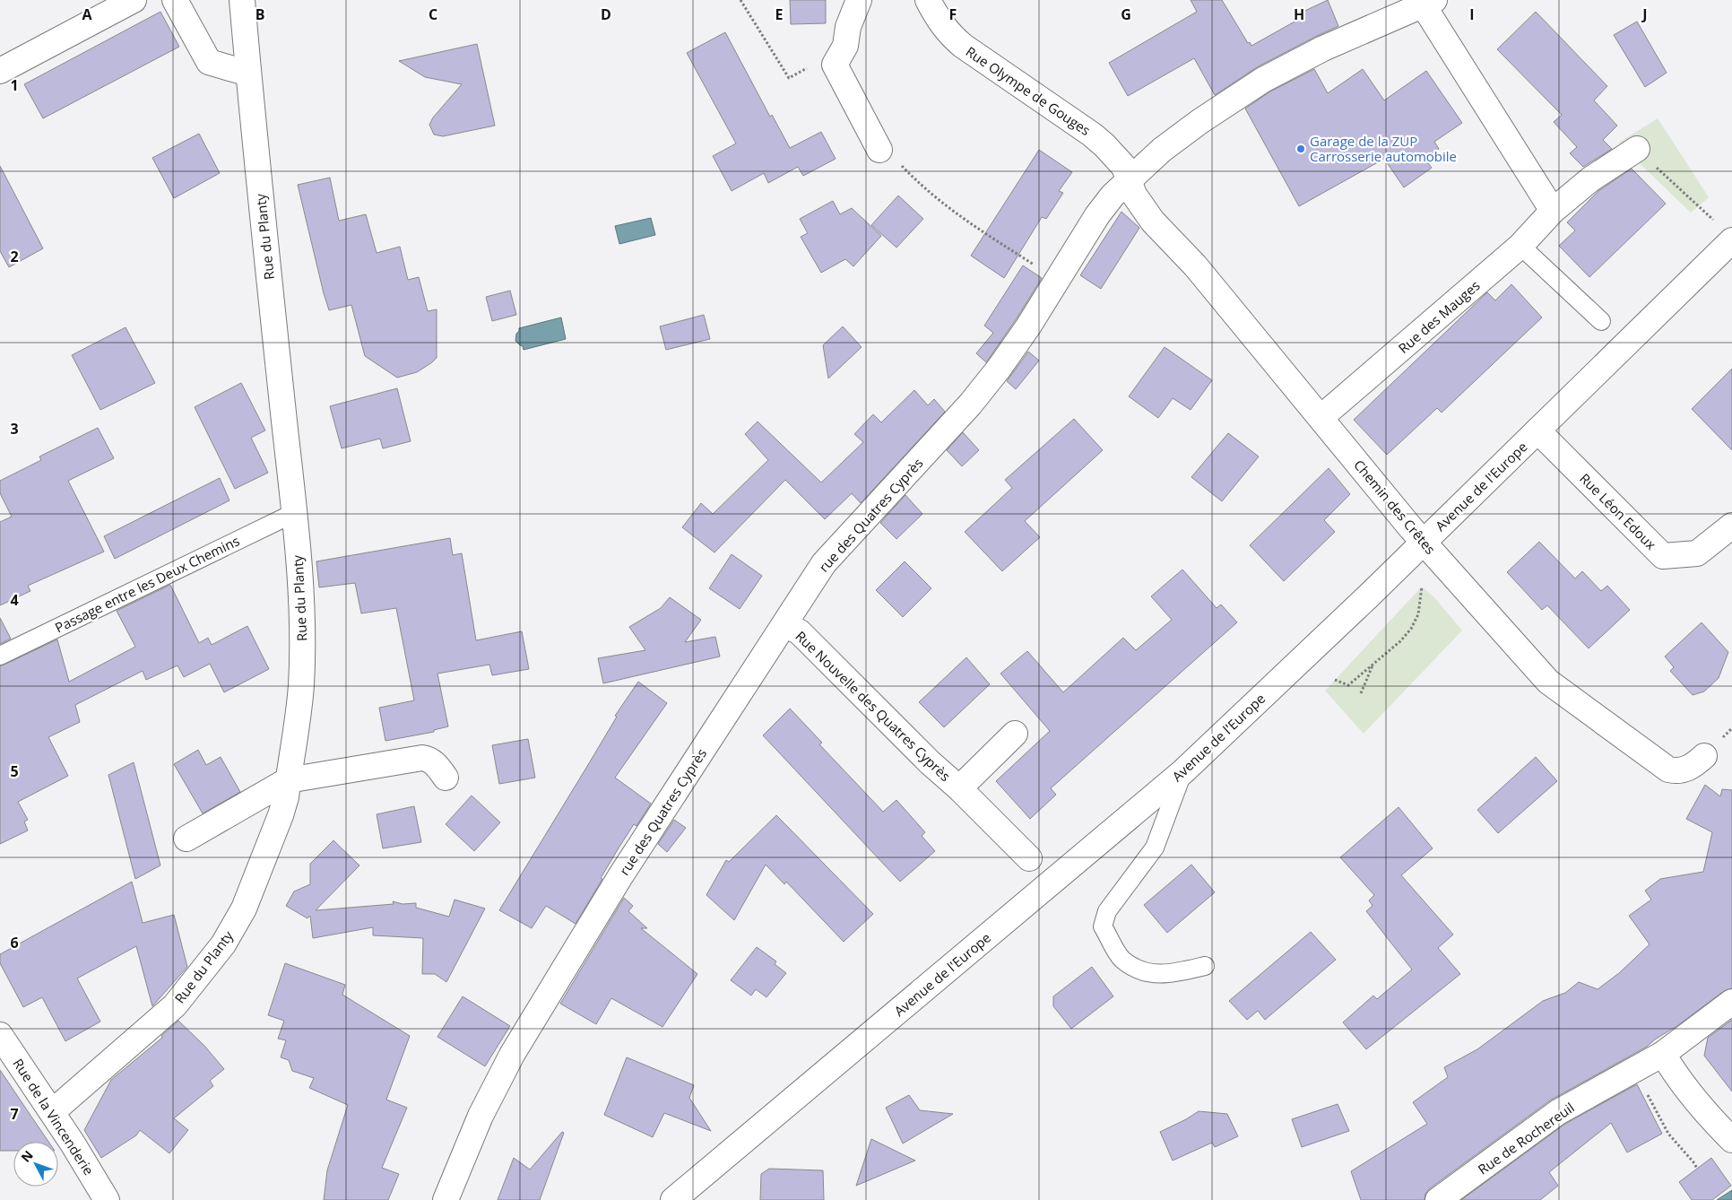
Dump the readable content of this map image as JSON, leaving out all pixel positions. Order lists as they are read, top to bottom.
{
  "streets": {
    "street": [
      "Rue Olympe de Gouges",
      "Rue du Planty",
      "Rue des Mauges",
      "Avenue de l'Europe",
      "Chemin des Crêtes",
      "Rue Léon Edoux",
      "rue des Quatres Cyprès",
      "Rue Nouvelle des Quatres Cyprès",
      "Rue de la Vincenderie",
      "Rue de Rochereuil"
    ],
    "lane": ["Passage entre les Deux Chemins"]
  },
  "crossings": [
    ["Rue Olympe de Gouges", "Chemin des Crêtes"],
    ["Rue Olympe de Gouges", "rue des Quatres Cyprès"],
    ["Rue du Planty", "Passage entre les Deux Chemins"],
    ["Rue du Planty", "Rue de la Vincenderie"],
    ["Rue des Mauges", "Chemin des Crêtes"],
    ["Avenue de l'Europe", "Chemin des Crêtes"],
    ["Avenue de l'Europe", "Rue Léon Edoux"],
    ["Chemin des Crêtes", "rue des Quatres Cyprès"],
    ["rue des Quatres Cyprès", "Rue Nouvelle des Quatres Cyprès"]
  ],
  "places": ["Garage de la ZUP Carrosserie automobile"],
  "north": "top left",
  "grid": {
    "columns": [
      "A",
      "B",
      "C",
      "D",
      "E",
      "F",
      "G",
      "H",
      "I",
      "J"
    ],
    "rows": [
      "1",
      "2",
      "3",
      "4",
      "5",
      "6",
      "7"
    ]
  }
}
